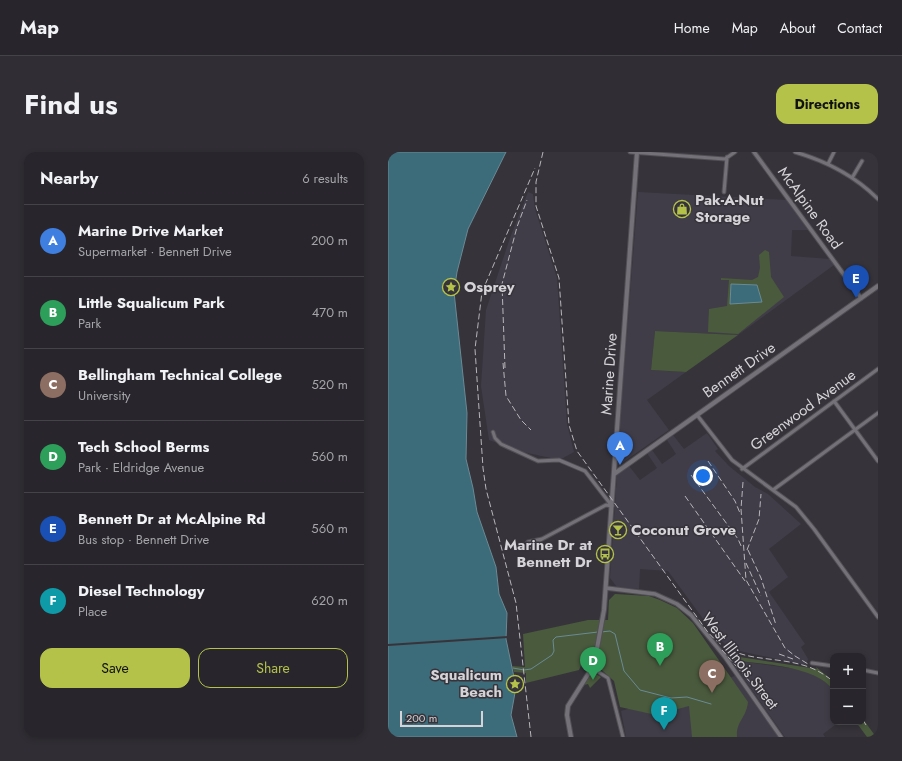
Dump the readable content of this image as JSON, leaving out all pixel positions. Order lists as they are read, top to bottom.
{
  "streets": {
    "main road": ["Bennett Drive", "Marine Drive"],
    "street": ["McAlpine Road", "Greenwood Avenue", "West Illinois Street"]
  },
  "crossings": [
    ["McAlpine Road", "Bennett Drive"],
    ["Bennett Drive", "Marine Drive"],
    ["Marine Drive", "West Illinois Street"]
  ],
  "places": {
    "shop": ["Pak-A-Nut Storage"],
    "place": ["Osprey", "Squalicum Beach"],
    "bar": ["Coconut Grove"],
    "bus stop": ["Marine Dr at Bennett Dr"]
  },
  "scale_bar": "200 m",
  "page": {
    "header": "Map",
    "nav": [
      "Home",
      "Map",
      "About",
      "Contact"
    ],
    "title": "Find us",
    "buttons": [
      "Directions",
      ["Save", "Share"]
    ],
    "heading": ["Nearby", "6 results"],
    "list": [
      {
        "mark": "A",
        "name": "Marine Drive Market",
        "note": "Supermarket · Bennett Drive",
        "value": "200 m"
      },
      {
        "mark": "B",
        "name": "Little Squalicum Park",
        "note": "Park",
        "value": "470 m"
      },
      {
        "mark": "C",
        "name": "Bellingham Technical College",
        "note": "University",
        "value": "520 m"
      },
      {
        "mark": "D",
        "name": "Tech School Berms",
        "note": "Park · Eldridge Avenue",
        "value": "560 m"
      },
      {
        "mark": "E",
        "name": "Bennett Dr at McAlpine Rd",
        "note": "Bus stop · Bennett Drive",
        "value": "560 m"
      },
      {
        "mark": "F",
        "name": "Diesel Technology",
        "note": "Place",
        "value": "620 m"
      }
    ],
    "pins": [
      "E",
      "A",
      "B",
      "D",
      "C",
      "F"
    ],
    "map_buttons": ["+", "−"],
    "scale": "200 m"
  }
}
